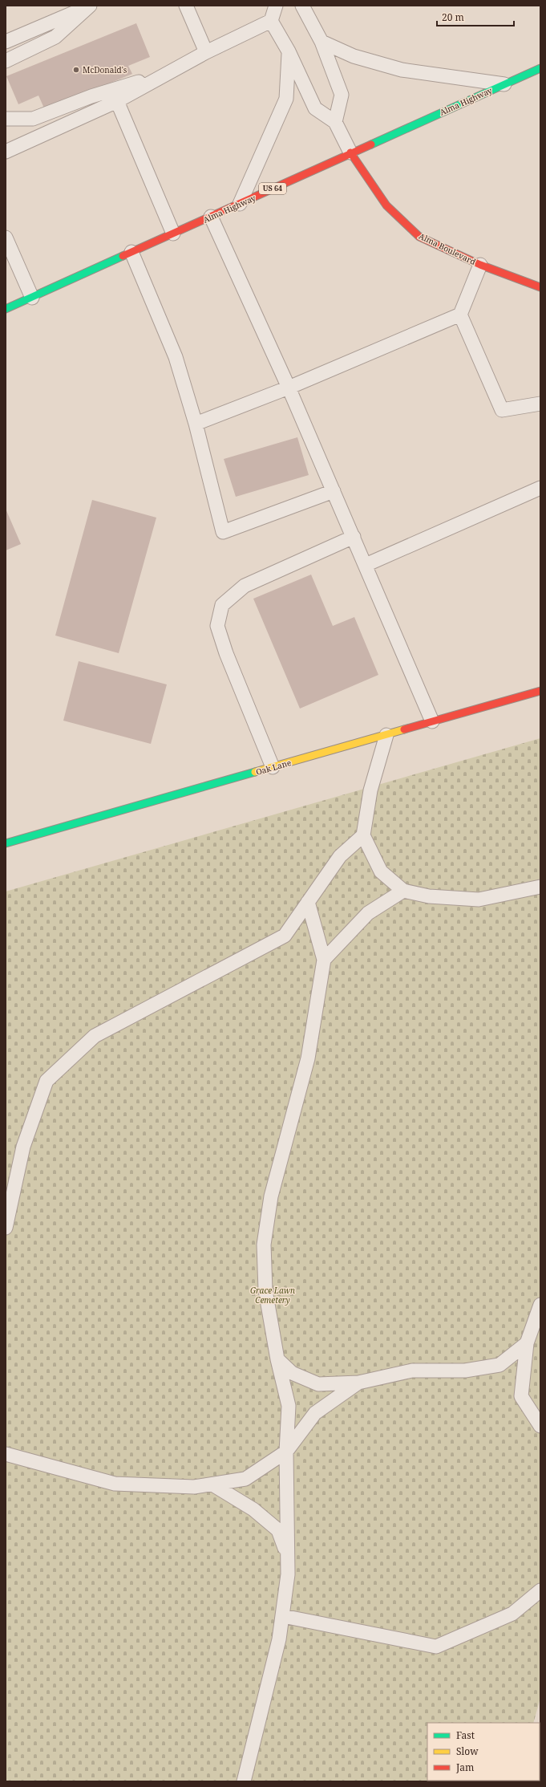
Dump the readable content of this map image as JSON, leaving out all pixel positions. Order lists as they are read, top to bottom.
{
  "streets": {
    "street": [
      "Alma Highway",
      "US 64",
      "Alma Boulevard",
      "Oak Lane"
    ]
  },
  "crossings": [
    ["Alma Highway", "Alma Boulevard"]
  ],
  "parks": ["Grace Lawn Cemetery"],
  "places": ["McDonald's"],
  "legend": ["Fast", "Slow", "Jam"],
  "scale_bar": "20 m"
}
